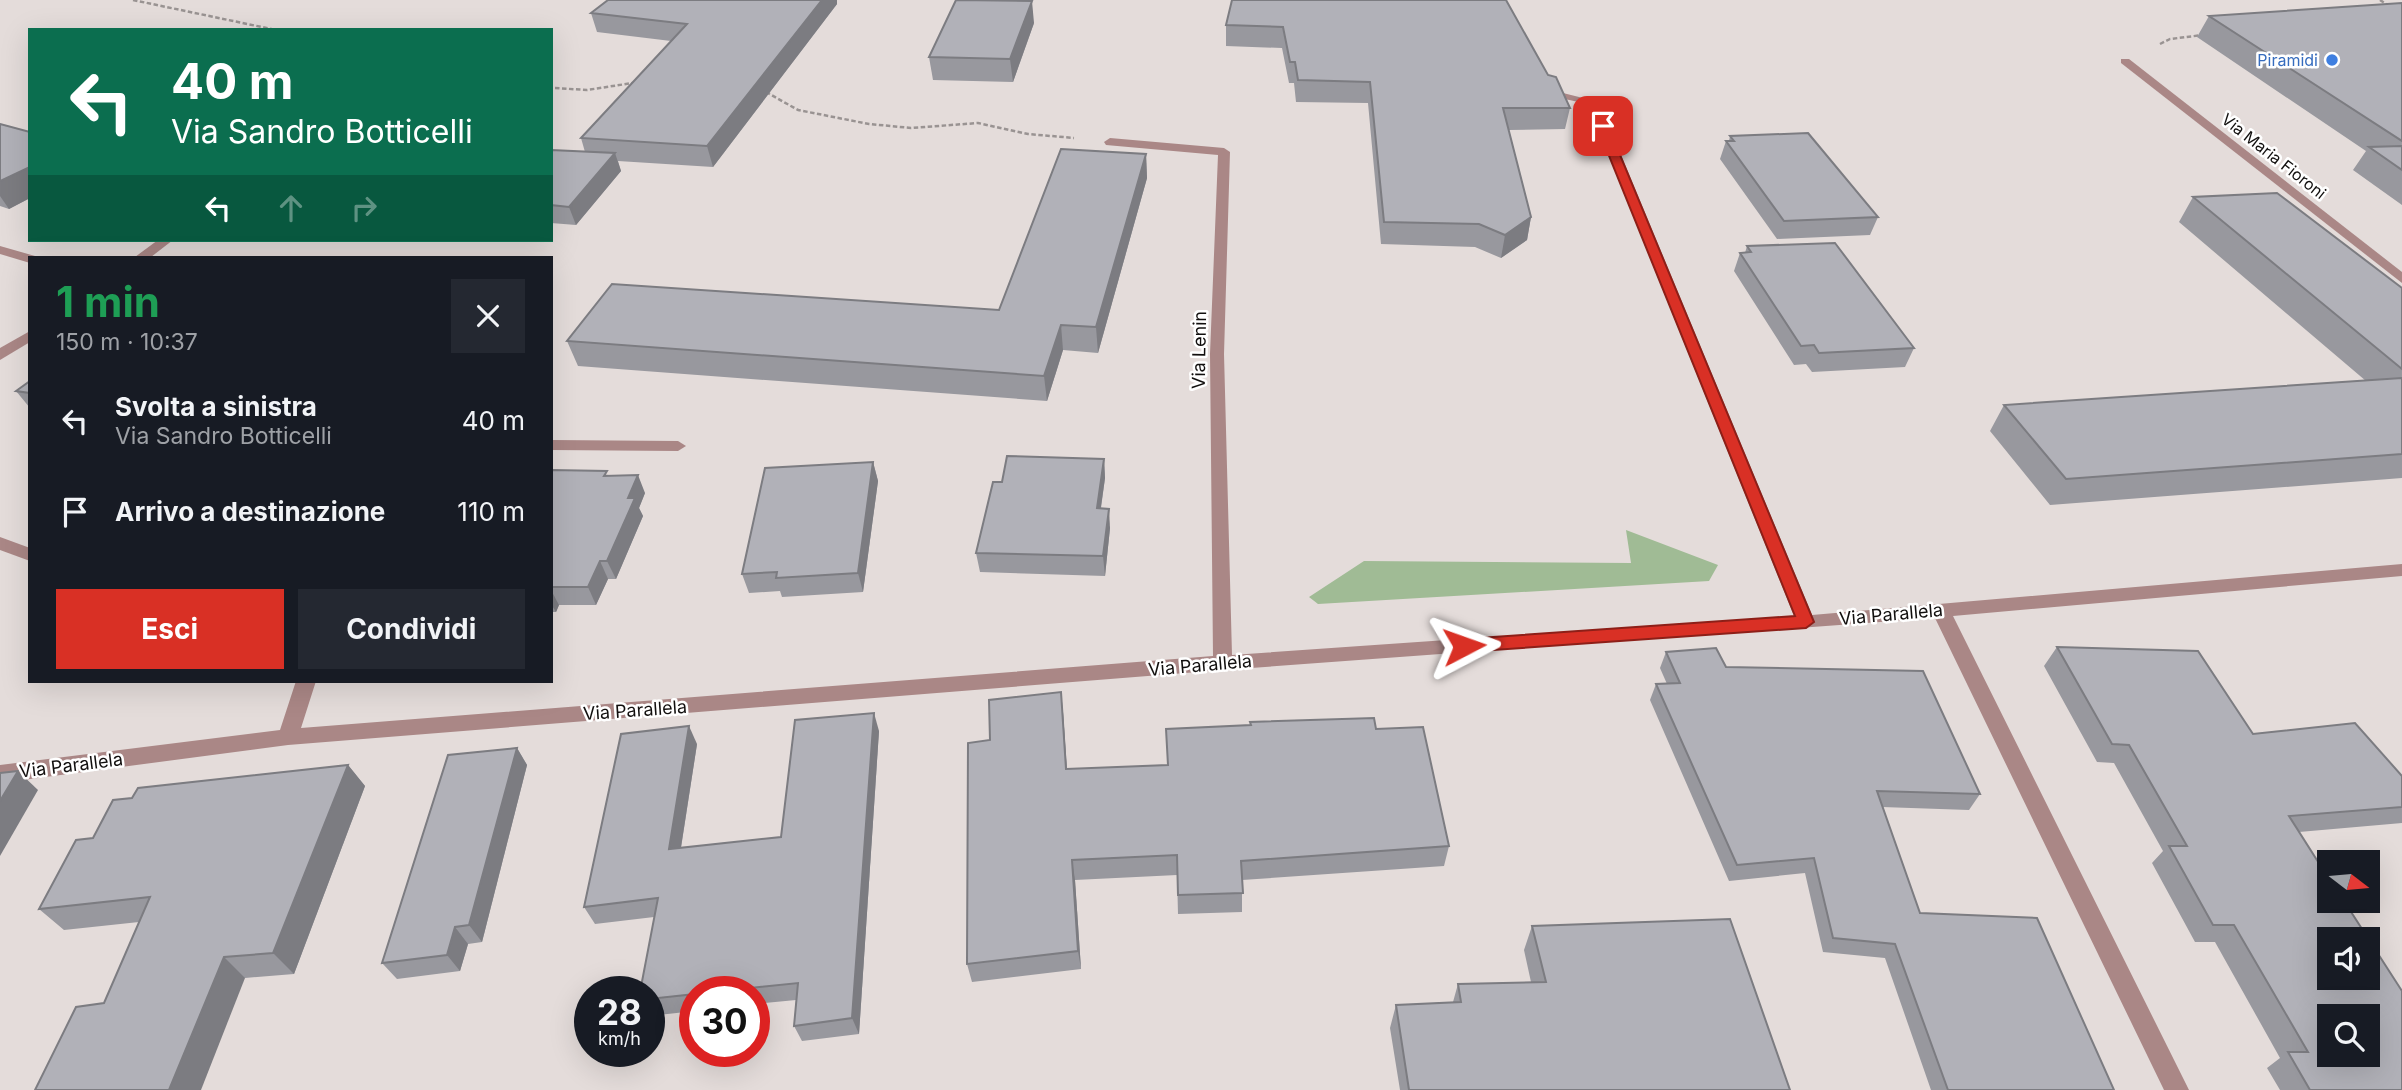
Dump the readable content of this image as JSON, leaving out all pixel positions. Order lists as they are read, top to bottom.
{
  "streets": {
    "street": ["Via Maria Fioroni", "Via Lenin", "Via Parallela"]
  },
  "crossings": [
    ["Via Lenin", "Via Parallela"]
  ],
  "places": ["Piramidi"],
  "north": "right",
  "page": {
    "turn": ["40 m", "Via Sandro Botticelli"],
    "heading": ["1 min", "150 m · 10:37"],
    "list": [
      {
        "name": "Svolta a sinistra",
        "note": "Via Sandro Botticelli",
        "value": "40 m"
      },
      {
        "name": "Arrivo a destinazione",
        "value": "110 m"
      }
    ],
    "buttons": ["Esci", "Condividi"],
    "speed": "28 km/h",
    "limit": "30"
  }
}
